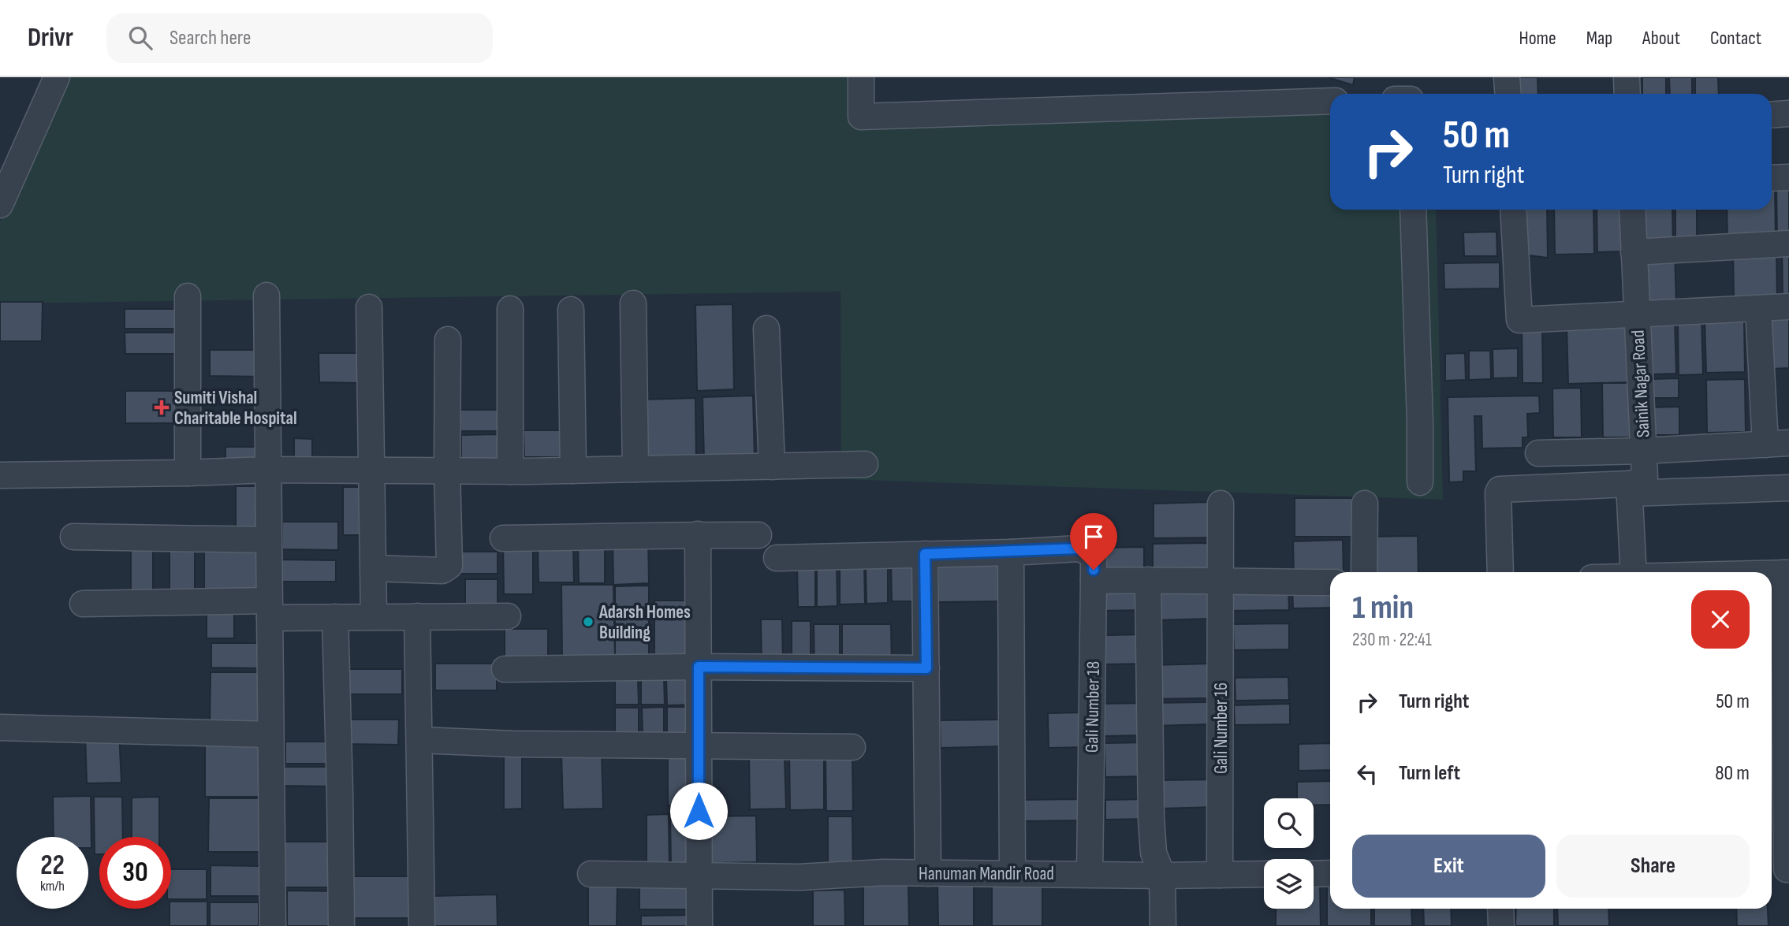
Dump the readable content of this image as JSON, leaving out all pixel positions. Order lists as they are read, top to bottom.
{
  "streets": {
    "street": [
      "Sainik Nagar Road",
      "Gali Number 18",
      "Gali Number 16",
      "Hanuman Mandir Road"
    ]
  },
  "crossings": [
    ["Gali Number 18", "Hanuman Mandir Road"],
    ["Gali Number 16", "Hanuman Mandir Road"]
  ],
  "places": {
    "health": ["Sumiti Vishal Charitable Hospital"],
    "other": ["Adarsh Homes Building"]
  },
  "page": {
    "header": "Drivr",
    "search": "Search here",
    "nav": [
      "Home",
      "Map",
      "About",
      "Contact"
    ],
    "turn": ["50 m", "Turn right"],
    "heading": ["1 min", "230 m · 22:41"],
    "list": [
      {
        "name": "Turn right",
        "value": "50 m"
      },
      {
        "name": "Turn left",
        "value": "80 m"
      }
    ],
    "buttons": ["Exit", "Share"],
    "speed": "22 km/h",
    "limit": "30"
  }
}
